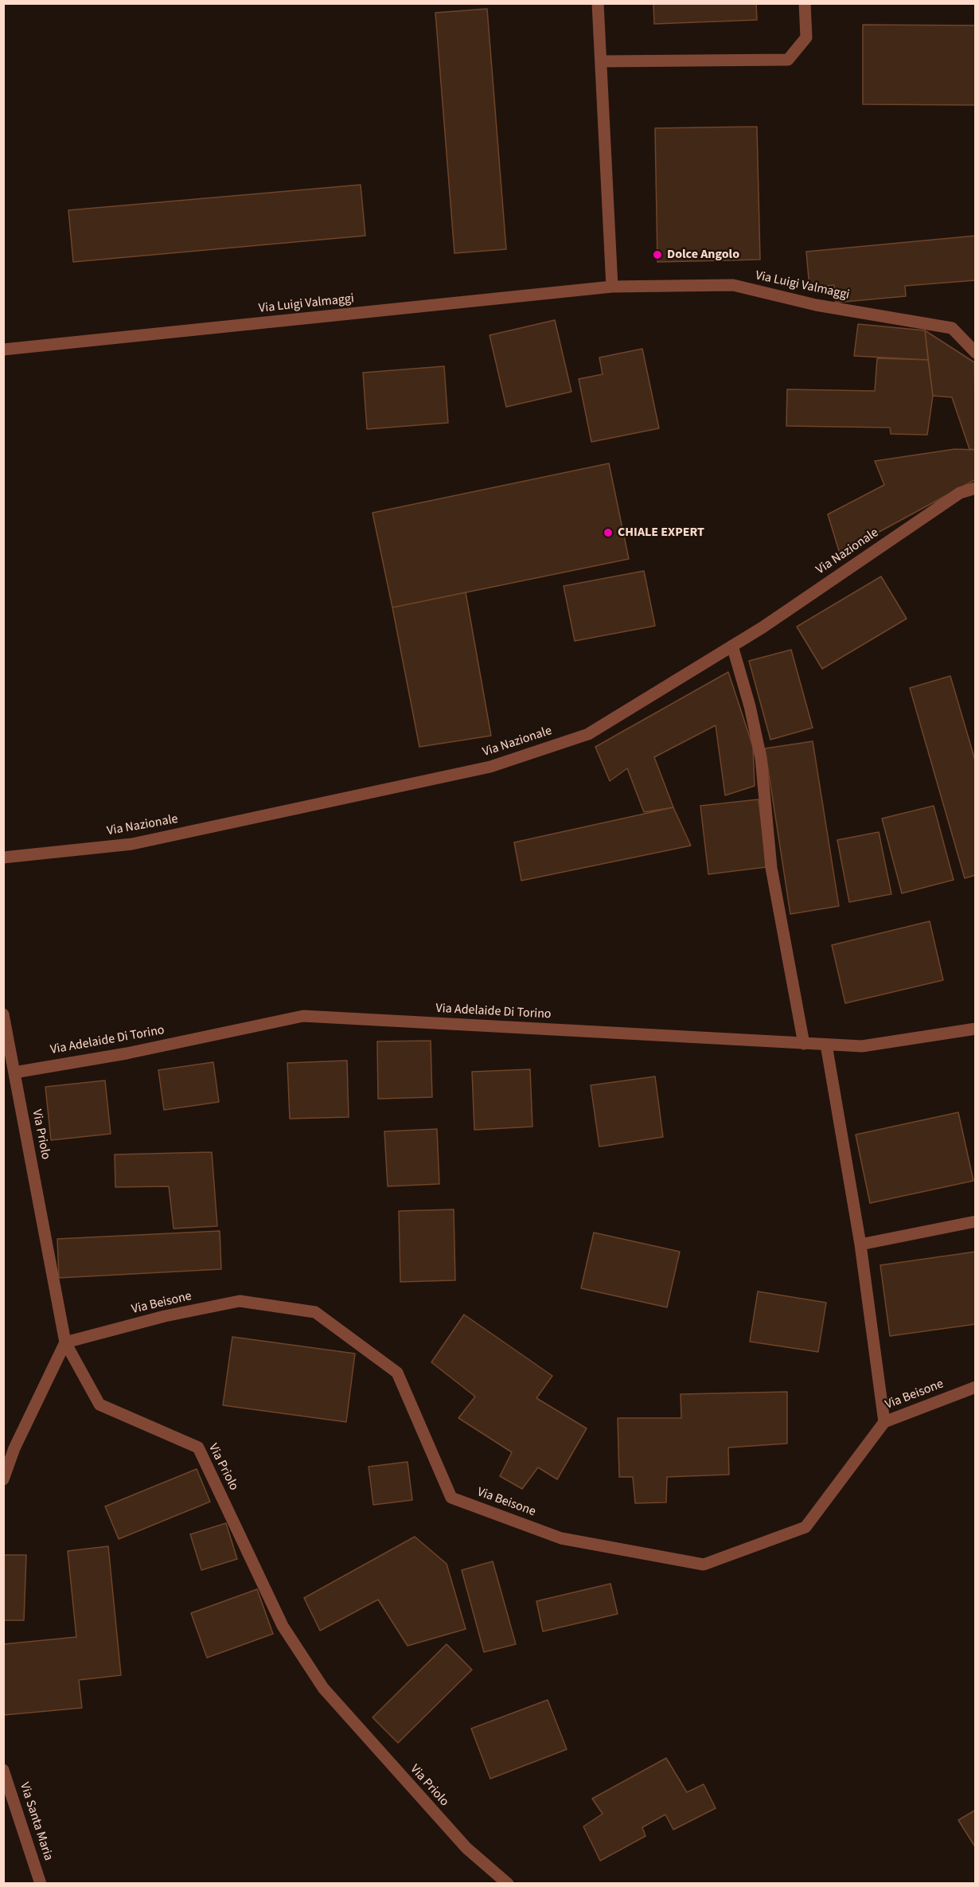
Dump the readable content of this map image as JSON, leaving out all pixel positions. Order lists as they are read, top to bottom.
{
  "streets": {
    "street": [
      "Via Luigi Valmaggi",
      "Via Nazionale",
      "Via Adelaide Di Torino",
      "Via Priolo",
      "Via Beisone",
      "Via Santa Maria"
    ]
  },
  "crossings": [
    ["Via Adelaide Di Torino", "Via Priolo"],
    ["Via Priolo", "Via Beisone"]
  ],
  "places": ["Dolce Angolo", "CHIALE EXPERT"]
}
